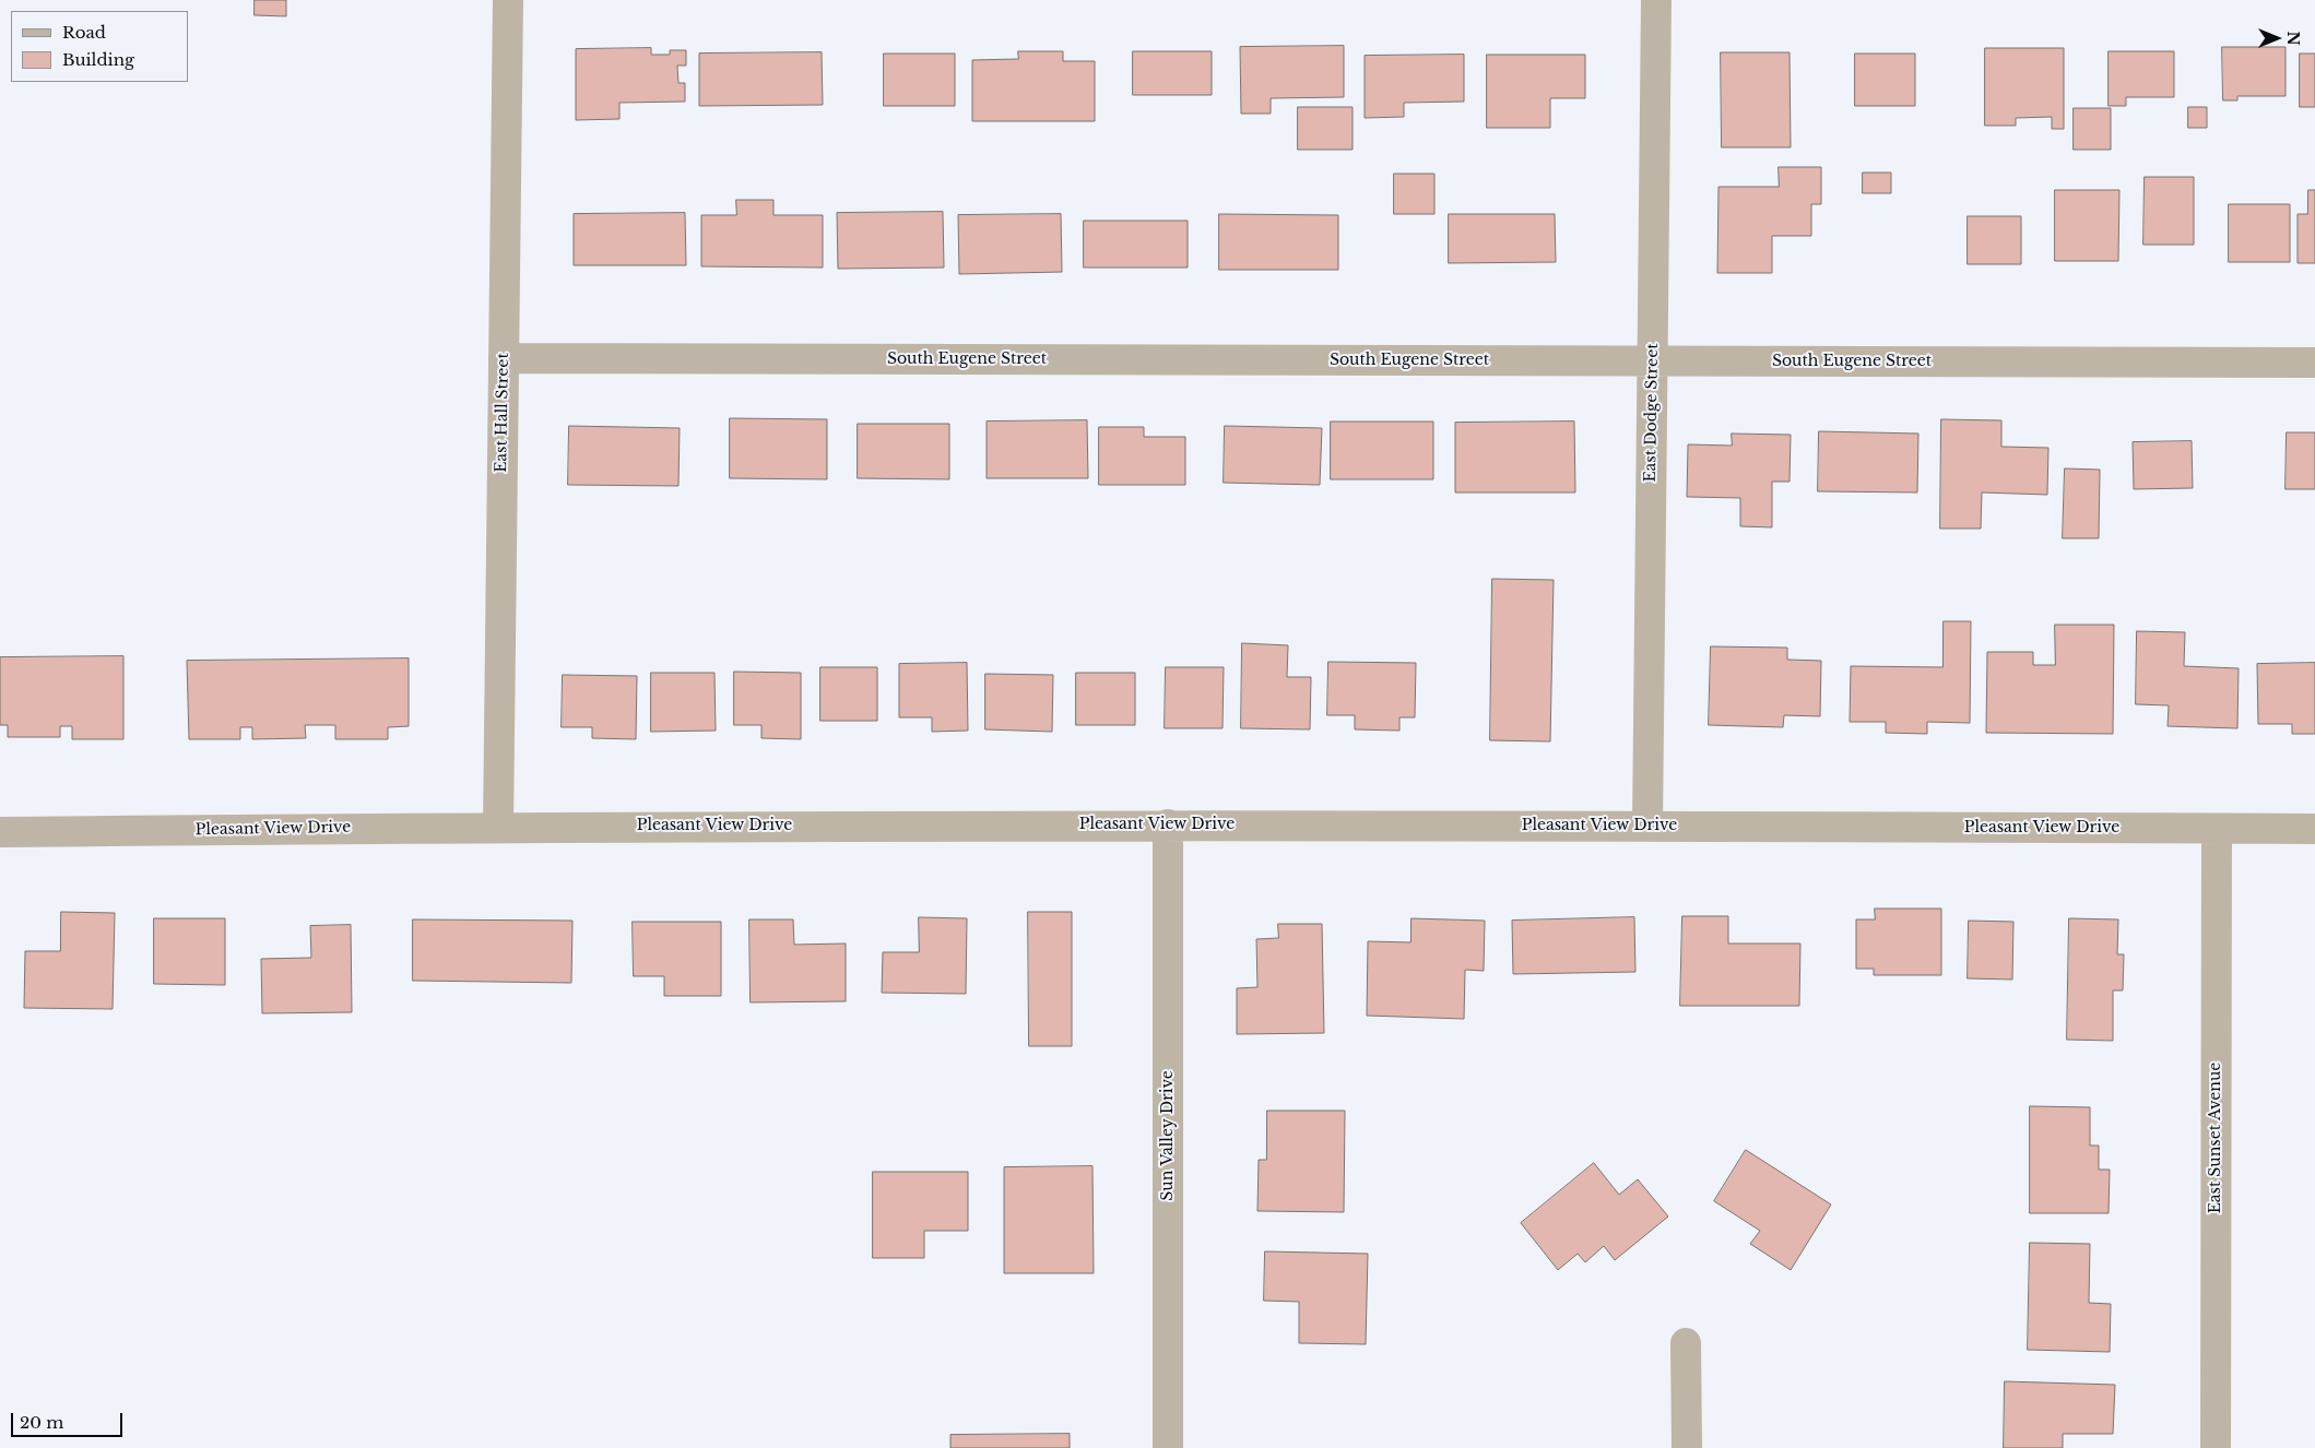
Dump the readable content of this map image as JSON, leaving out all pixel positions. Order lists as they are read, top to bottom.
{
  "streets": {
    "street": [
      "South Eugene Street",
      "East Hall Street",
      "East Dodge Street",
      "Pleasant View Drive",
      "Sun Valley Drive",
      "East Sunset Avenue"
    ]
  },
  "crossings": [
    ["South Eugene Street", "East Hall Street"],
    ["South Eugene Street", "East Dodge Street"],
    ["East Hall Street", "Pleasant View Drive"],
    ["East Dodge Street", "Pleasant View Drive"],
    ["Pleasant View Drive", "Sun Valley Drive"],
    ["Pleasant View Drive", "East Sunset Avenue"]
  ],
  "legend": ["Road", "Building"],
  "scale_bar": "20 m",
  "north": "right"
}
